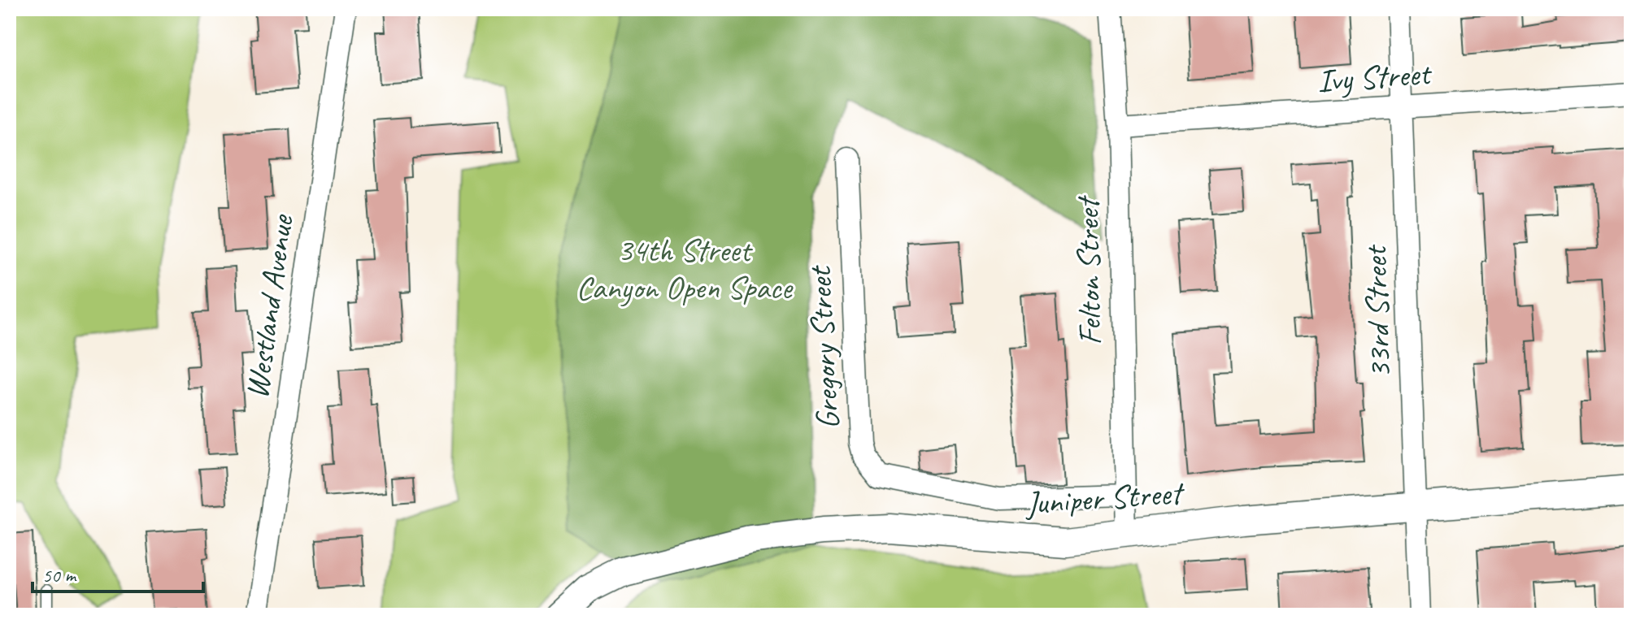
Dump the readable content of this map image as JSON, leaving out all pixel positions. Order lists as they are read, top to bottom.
{
  "streets": {
    "street": [
      "Ivy Street",
      "Felton Street",
      "Westland Avenue",
      "33rd Street",
      "Gregory Street",
      "Juniper Street"
    ]
  },
  "crossings": [
    ["Ivy Street", "Felton Street"],
    ["Ivy Street", "33rd Street"],
    ["Felton Street", "Gregory Street"],
    ["Felton Street", "Juniper Street"],
    ["33rd Street", "Juniper Street"]
  ],
  "parks": ["34th Street Canyon Open Space"],
  "scale_bar": "50 m"
}
